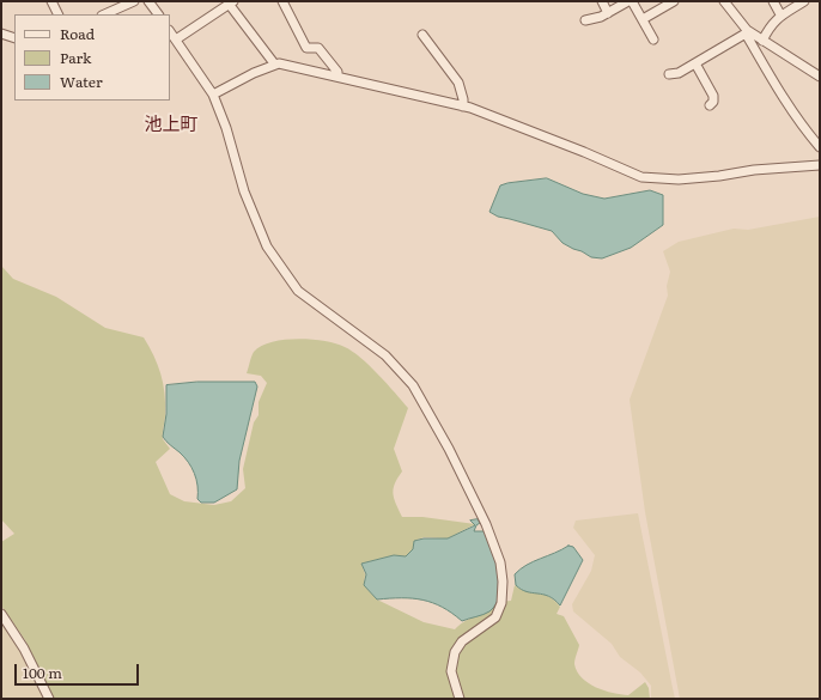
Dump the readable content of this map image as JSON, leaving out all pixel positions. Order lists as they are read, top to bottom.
{
  "districts": ["池上町"],
  "legend": ["Road", "Park", "Water"],
  "scale_bar": "100 m"
}
